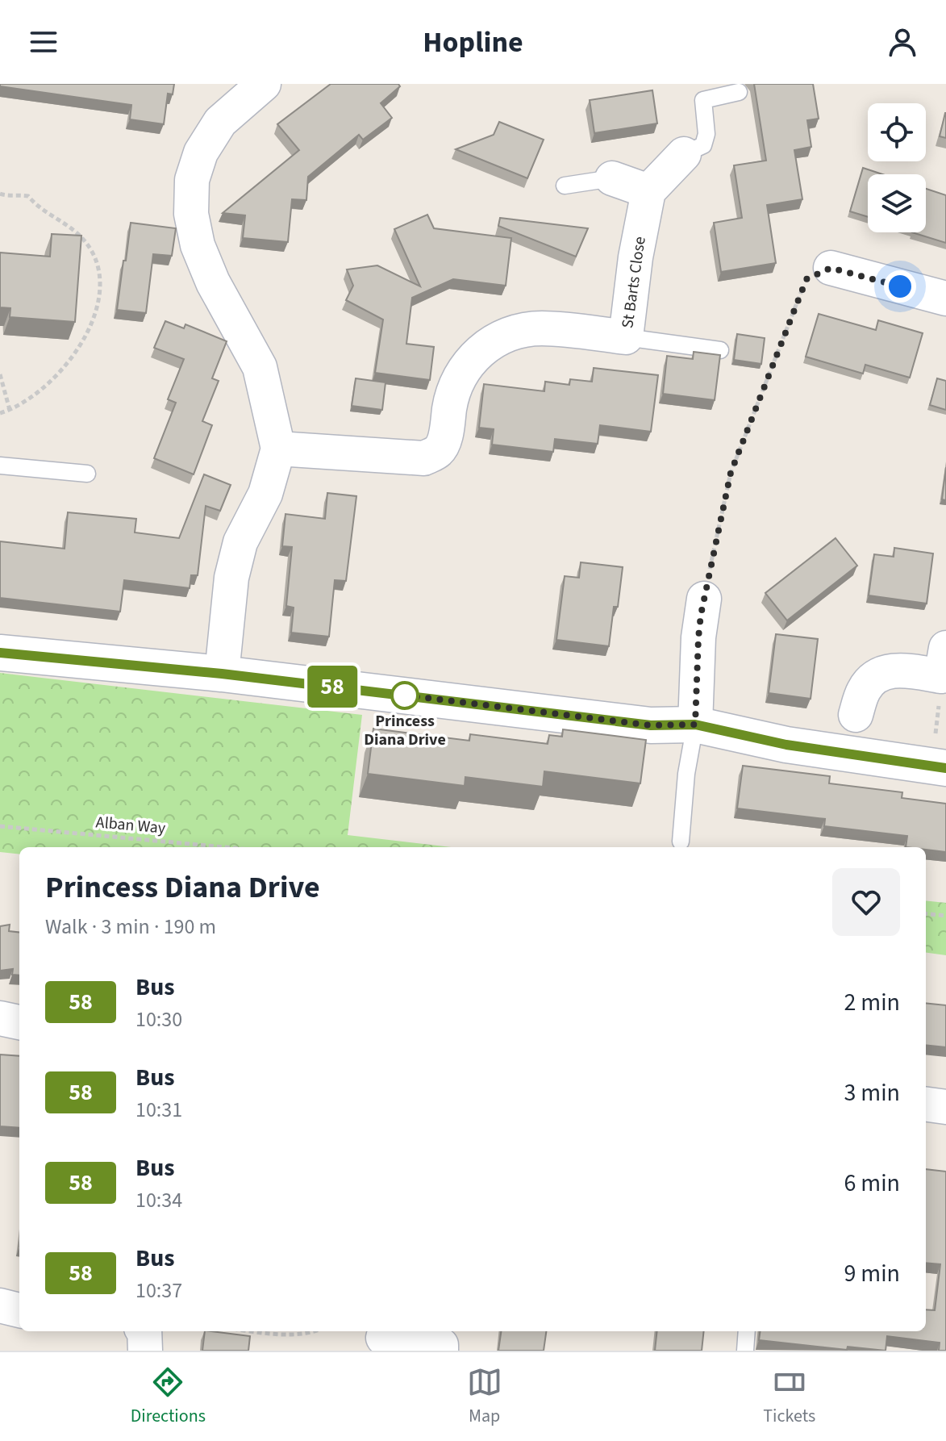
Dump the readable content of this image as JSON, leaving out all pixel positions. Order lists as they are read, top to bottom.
{
  "streets": {
    "street": ["St Barts Close"],
    "path": ["Alban Way"]
  },
  "places": ["Princess Diana Drive"],
  "lines": ["bus line 58"],
  "page": {
    "header": "Hopline",
    "on_map": "58",
    "heading": ["Princess Diana Drive", "Walk · 3 min · 190 m"],
    "list": [
      {
        "mark": "58",
        "name": "Bus",
        "note": "10:30",
        "value": "2 min"
      },
      {
        "mark": "58",
        "name": "Bus",
        "note": "10:31",
        "value": "3 min"
      },
      {
        "mark": "58",
        "name": "Bus",
        "note": "10:34",
        "value": "6 min"
      },
      {
        "mark": "58",
        "name": "Bus",
        "note": "10:37",
        "value": "9 min"
      }
    ],
    "tabs": ["Directions", "Map", "Tickets"]
  }
}
